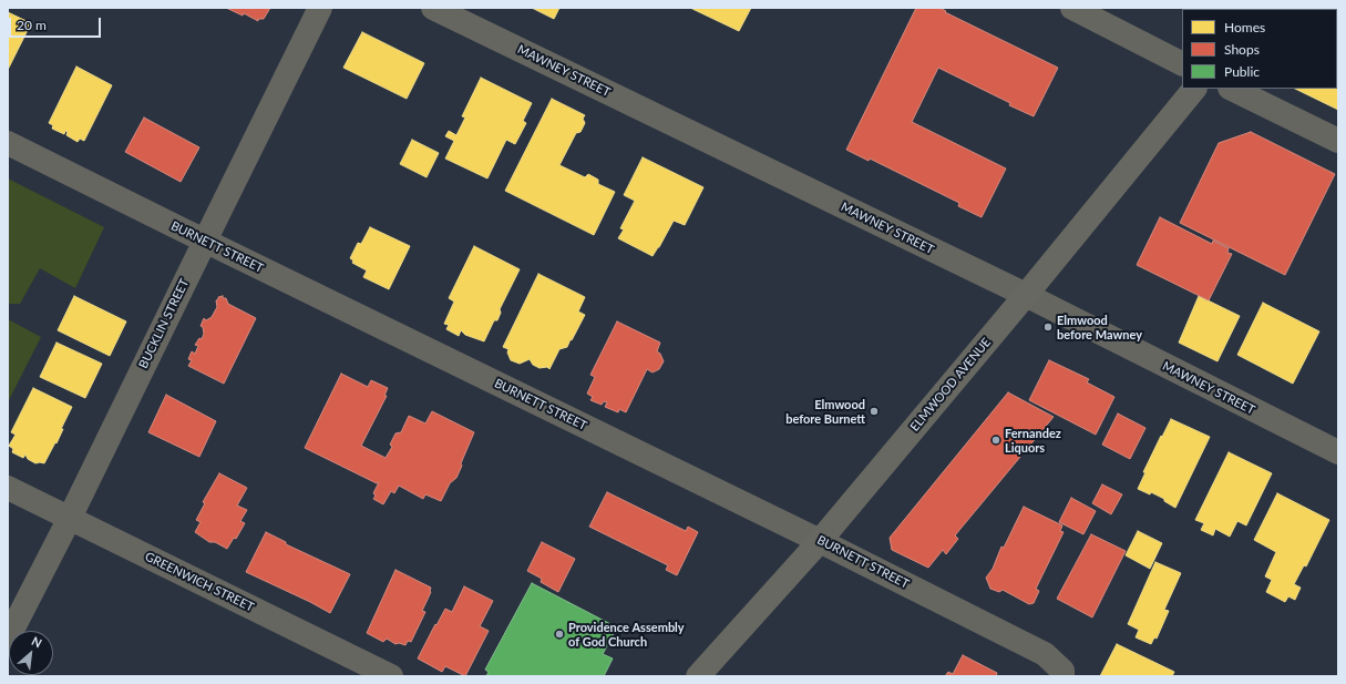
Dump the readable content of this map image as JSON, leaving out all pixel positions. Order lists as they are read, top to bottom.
{
  "streets": {
    "main road": ["ELMWOOD AVENUE"],
    "street": [
      "MAWNEY STREET",
      "BURNETT STREET",
      "BUCKLIN STREET",
      "GREENWICH STREET"
    ]
  },
  "crossings": [
    ["MAWNEY STREET", "ELMWOOD AVENUE"],
    ["BURNETT STREET", "BUCKLIN STREET"],
    ["BURNETT STREET", "ELMWOOD AVENUE"],
    ["BUCKLIN STREET", "GREENWICH STREET"]
  ],
  "places": [
    "Elmwood before Mawney",
    "Elmwood before Burnett",
    "Fernandez Liquors",
    "Providence Assembly of God Church"
  ],
  "legend": ["Homes", "Shops", "Public"],
  "scale_bar": "20 m",
  "north": "top right"
}
